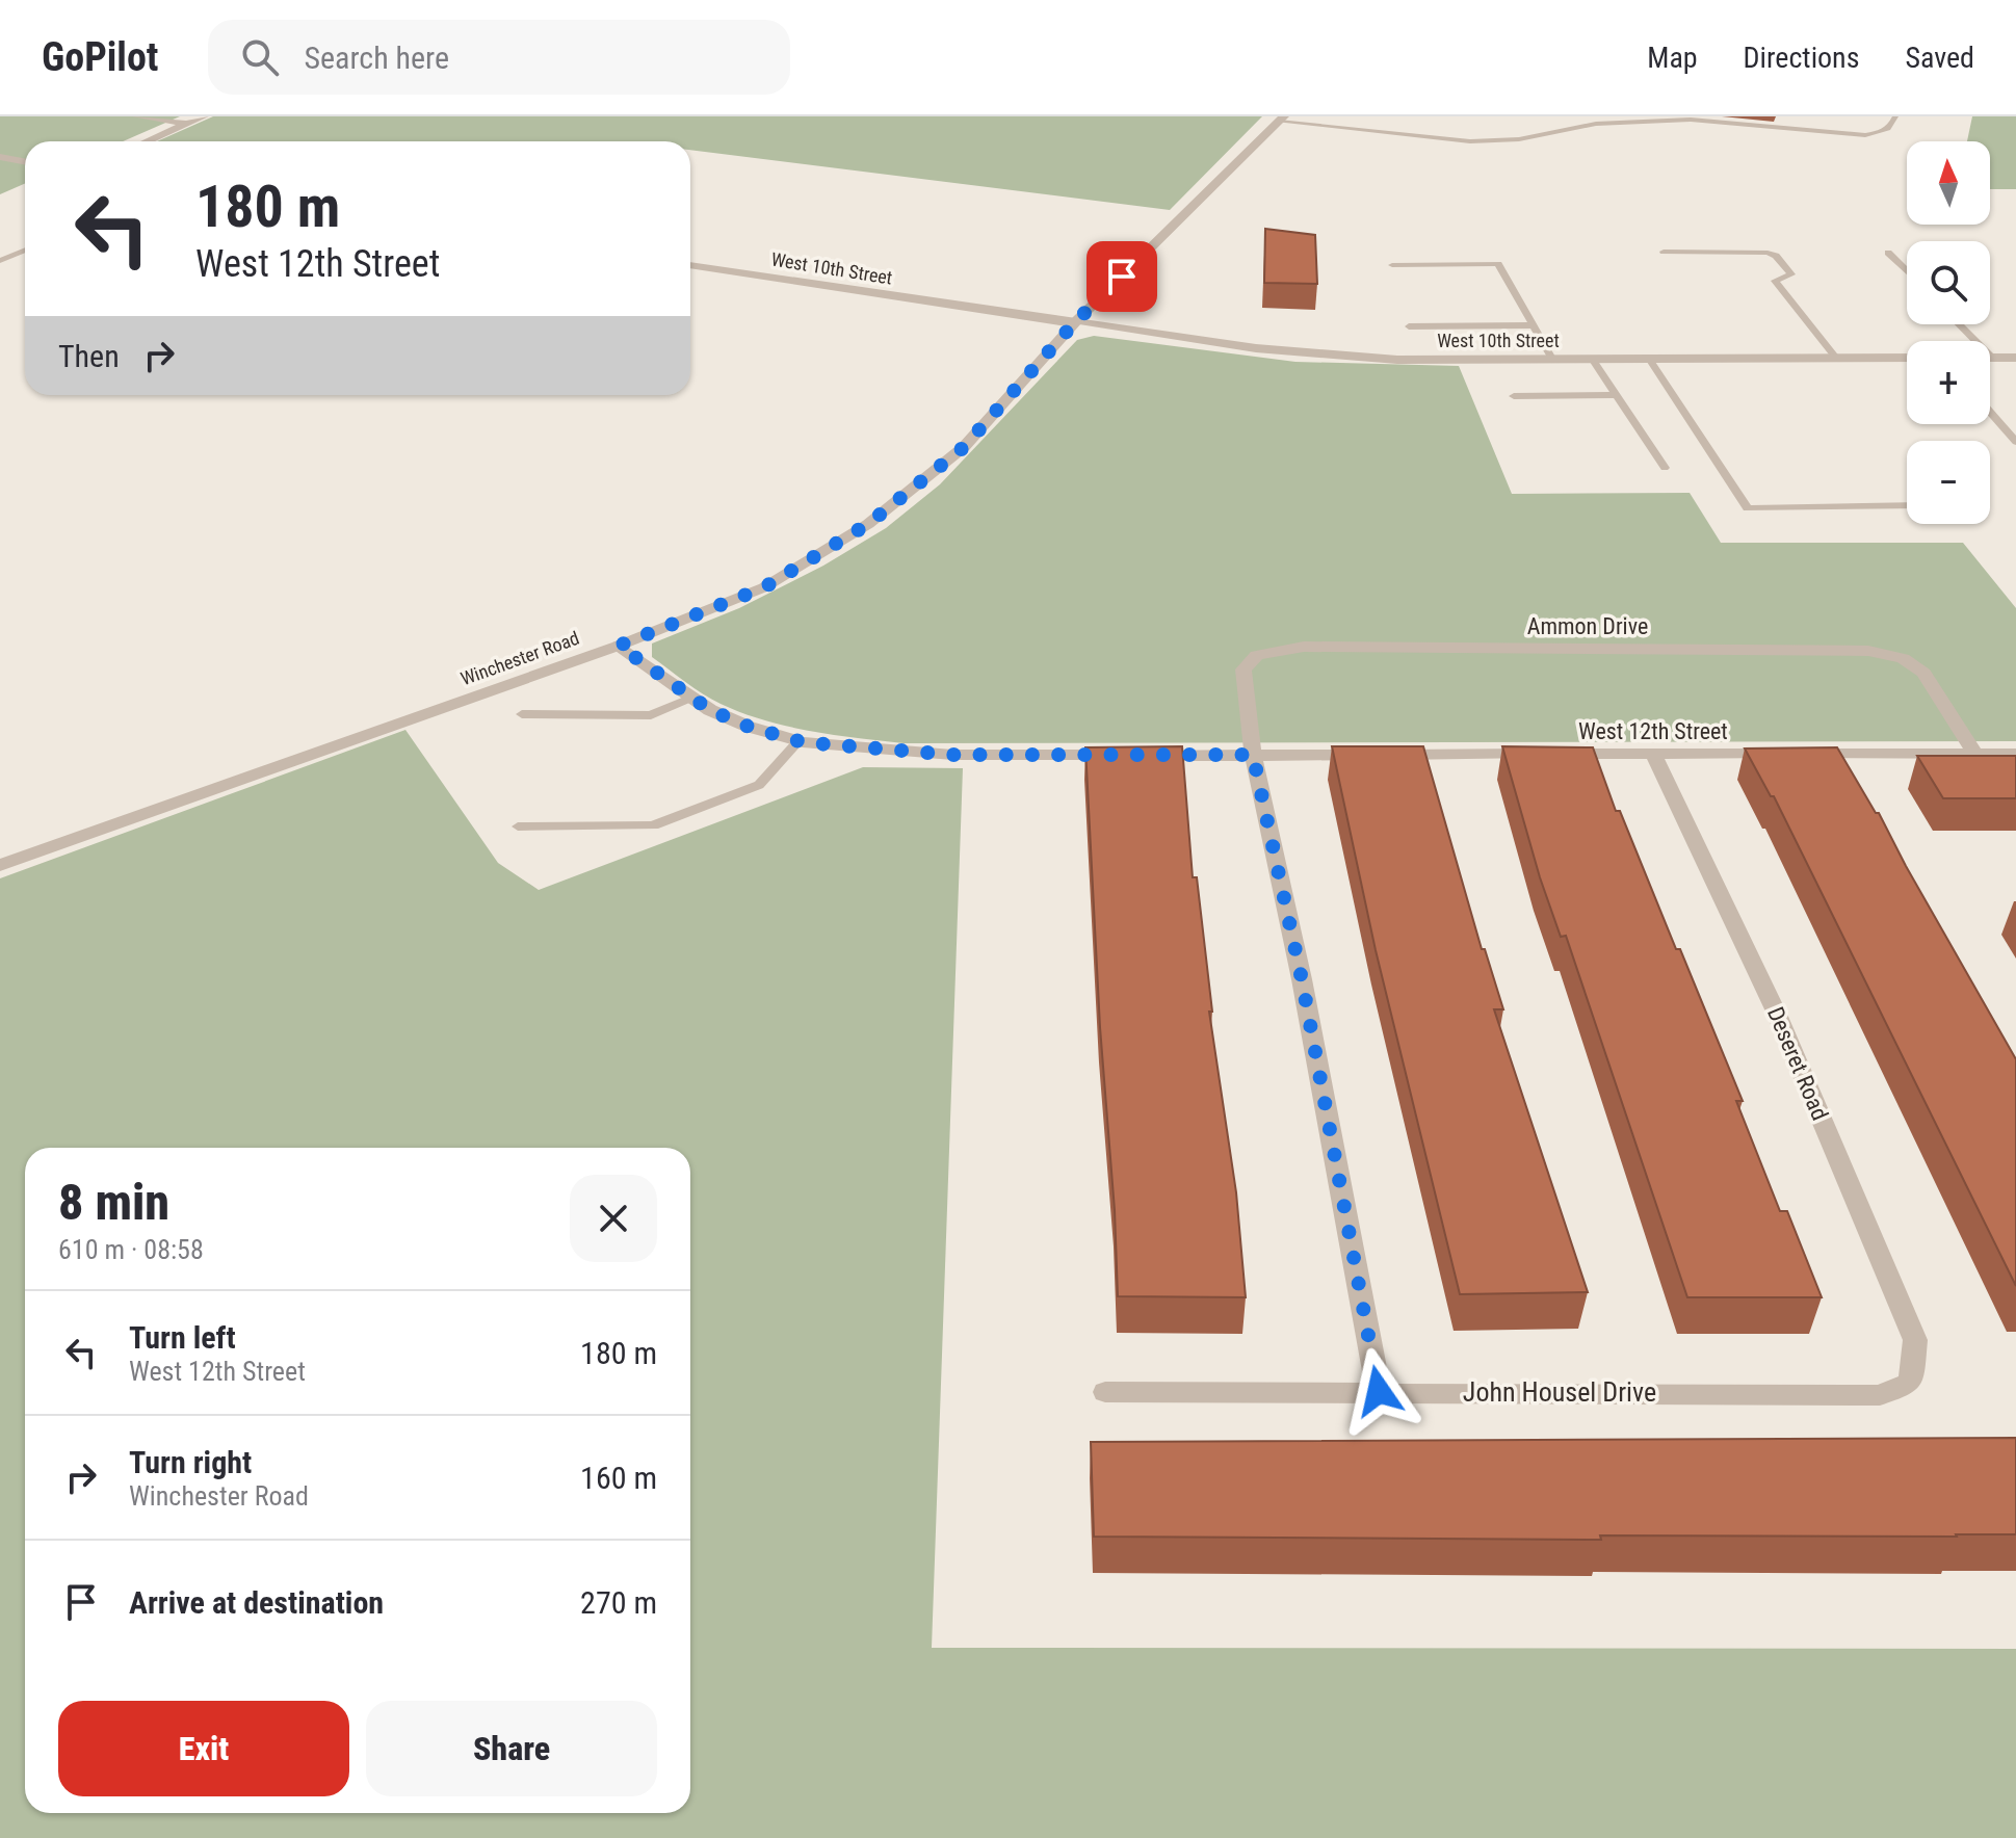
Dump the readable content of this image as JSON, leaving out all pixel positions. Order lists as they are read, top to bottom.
{
  "streets": {
    "street": [
      "West 10th Street",
      "Ammon Drive",
      "Winchester Road",
      "West 12th Street",
      "Deseret Road",
      "John Housel Drive"
    ]
  },
  "crossings": [
    ["West 10th Street", "Winchester Road"],
    ["Ammon Drive", "West 12th Street"],
    ["Ammon Drive", "John Housel Drive"],
    ["Winchester Road", "West 12th Street"],
    ["West 12th Street", "Deseret Road"],
    ["Deseret Road", "John Housel Drive"]
  ],
  "north": "top",
  "page": {
    "header": "GoPilot",
    "search": "Search here",
    "nav": ["Map", "Directions", "Saved"],
    "map_buttons": ["+", "−"],
    "turn": ["180 m", "West 12th Street"],
    "then": "Then",
    "heading": ["8 min", "610 m · 08:58"],
    "list": [
      {
        "name": "Turn left",
        "note": "West 12th Street",
        "value": "180 m"
      },
      {
        "name": "Turn right",
        "note": "Winchester Road",
        "value": "160 m"
      },
      {
        "name": "Arrive at destination",
        "value": "270 m"
      }
    ],
    "buttons": ["Exit", "Share"]
  }
}
